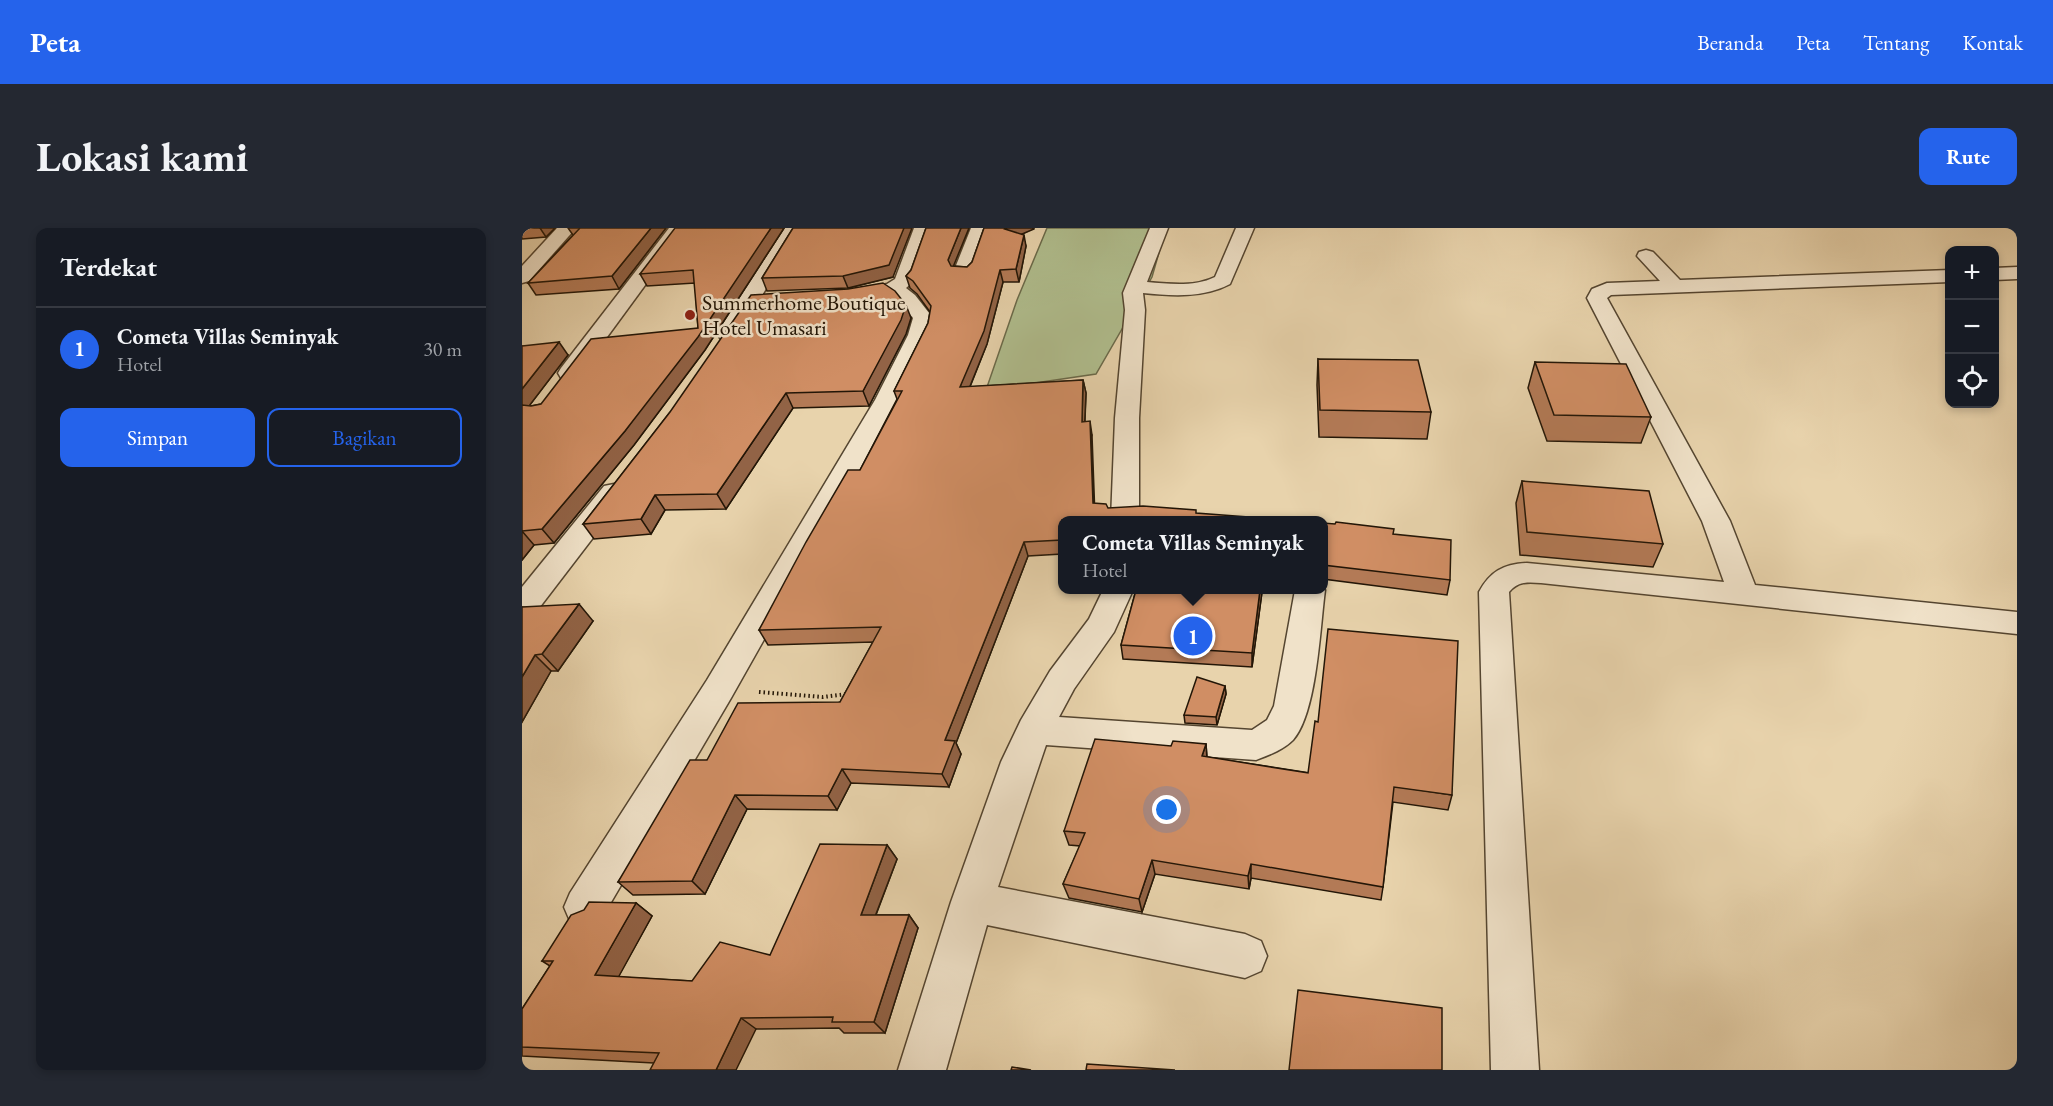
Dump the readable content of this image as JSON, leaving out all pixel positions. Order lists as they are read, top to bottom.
{
  "places": ["Summerhome Boutique Hotel Umasari"],
  "page": {
    "header": "Peta",
    "nav": [
      "Beranda",
      "Peta",
      "Tentang",
      "Kontak"
    ],
    "buttons": [
      "Rute",
      ["Simpan", "Bagikan"]
    ],
    "title": "Lokasi kami",
    "heading": "Terdekat",
    "map_buttons": ["+", "−"],
    "list": [
      {
        "mark": "1",
        "name": "Cometa Villas Seminyak",
        "note": "Hotel",
        "value": "30 m"
      }
    ],
    "popup": ["Cometa Villas Seminyak", "Hotel"],
    "pins": "1"
  }
}
